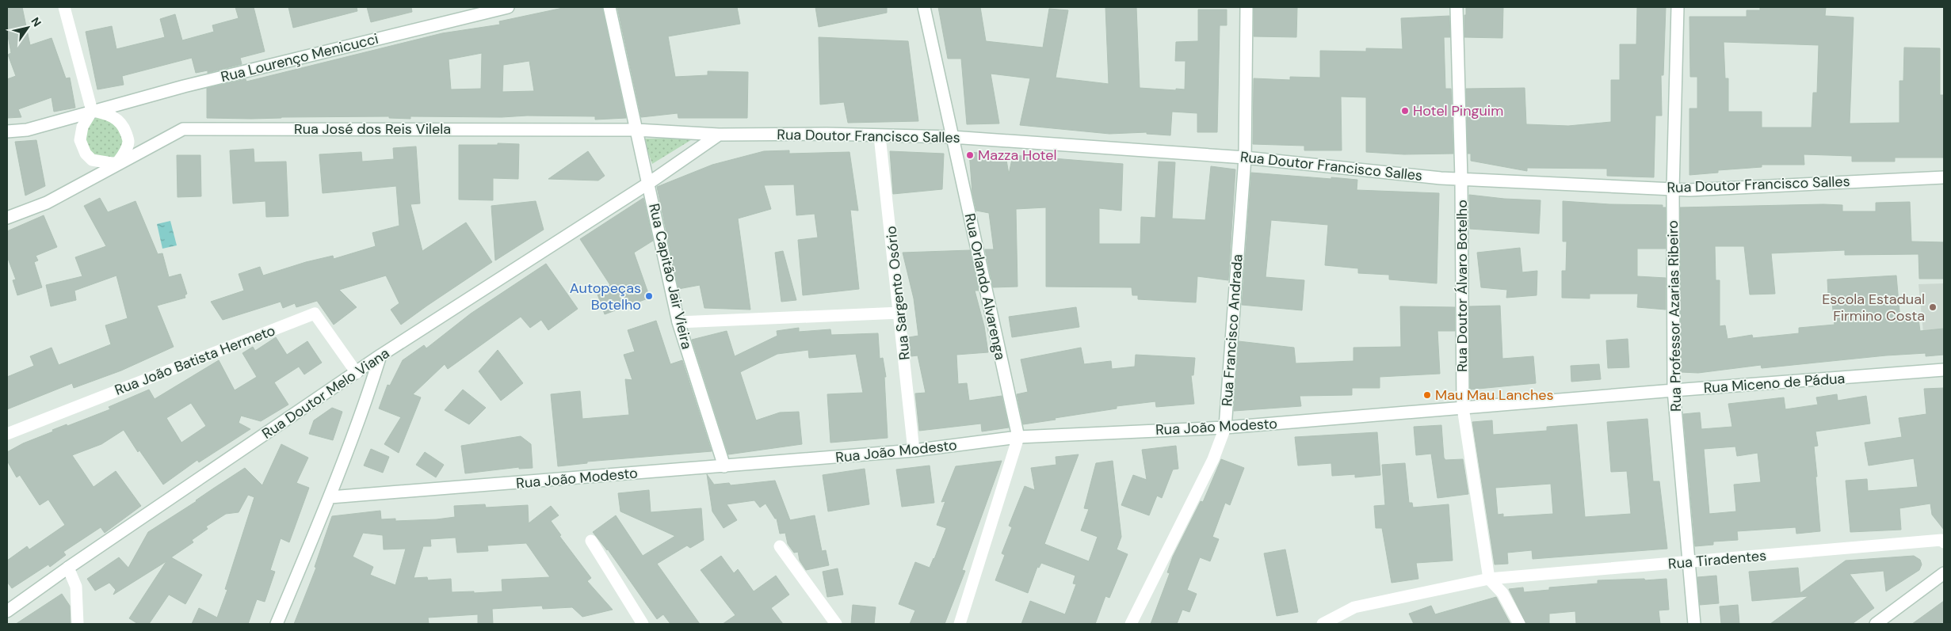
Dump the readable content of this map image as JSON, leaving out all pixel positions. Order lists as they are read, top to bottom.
{
  "streets": {
    "main road": [
      "Rua Lourenço Menicucci",
      "Rua José dos Reis Vilela",
      "Rua Doutor Francisco Salles",
      "Rua Capitão Jair Vieira",
      "Rua Doutor Álvaro Botelho",
      "Rua Orlando Alvarenga",
      "Rua Sargento Osório",
      "Rua Professor Azarias Ribeiro",
      "Rua Francisco Andrada",
      "Rua João Batista Hermeto",
      "Rua Miceno de Pádua",
      "Rua Doutor Melo Viana",
      "Rua João Modesto",
      "Rua Tiradentes"
    ]
  },
  "crossings": [
    ["Rua Lourenço Menicucci", "Rua José dos Reis Vilela"],
    ["Rua José dos Reis Vilela", "Rua Doutor Francisco Salles"],
    ["Rua José dos Reis Vilela", "Rua Capitão Jair Vieira"],
    ["Rua Doutor Francisco Salles", "Rua Capitão Jair Vieira"],
    ["Rua Doutor Francisco Salles", "Rua Doutor Álvaro Botelho"],
    ["Rua Doutor Francisco Salles", "Rua Orlando Alvarenga"],
    ["Rua Doutor Francisco Salles", "Rua Sargento Osório"],
    ["Rua Doutor Francisco Salles", "Rua Professor Azarias Ribeiro"],
    ["Rua Doutor Francisco Salles", "Rua Francisco Andrada"],
    ["Rua Capitão Jair Vieira", "Rua Doutor Melo Viana"],
    ["Rua Capitão Jair Vieira", "Rua João Modesto"],
    ["Rua Doutor Álvaro Botelho", "Rua Miceno de Pádua"],
    ["Rua Doutor Álvaro Botelho", "Rua João Modesto"],
    ["Rua Doutor Álvaro Botelho", "Rua Tiradentes"],
    ["Rua Orlando Alvarenga", "Rua João Modesto"],
    ["Rua Sargento Osório", "Rua João Modesto"],
    ["Rua Professor Azarias Ribeiro", "Rua Miceno de Pádua"],
    ["Rua Professor Azarias Ribeiro", "Rua Tiradentes"],
    ["Rua Francisco Andrada", "Rua João Modesto"],
    ["Rua João Batista Hermeto", "Rua Doutor Melo Viana"],
    ["Rua Miceno de Pádua", "Rua João Modesto"]
  ],
  "places": [
    "Hotel Pinguim",
    "Mazza Hotel",
    "Autopeças Botelho",
    "Escola Estadual Firmino Costa",
    "Mau Mau Lanches"
  ],
  "north": "top right"
}
